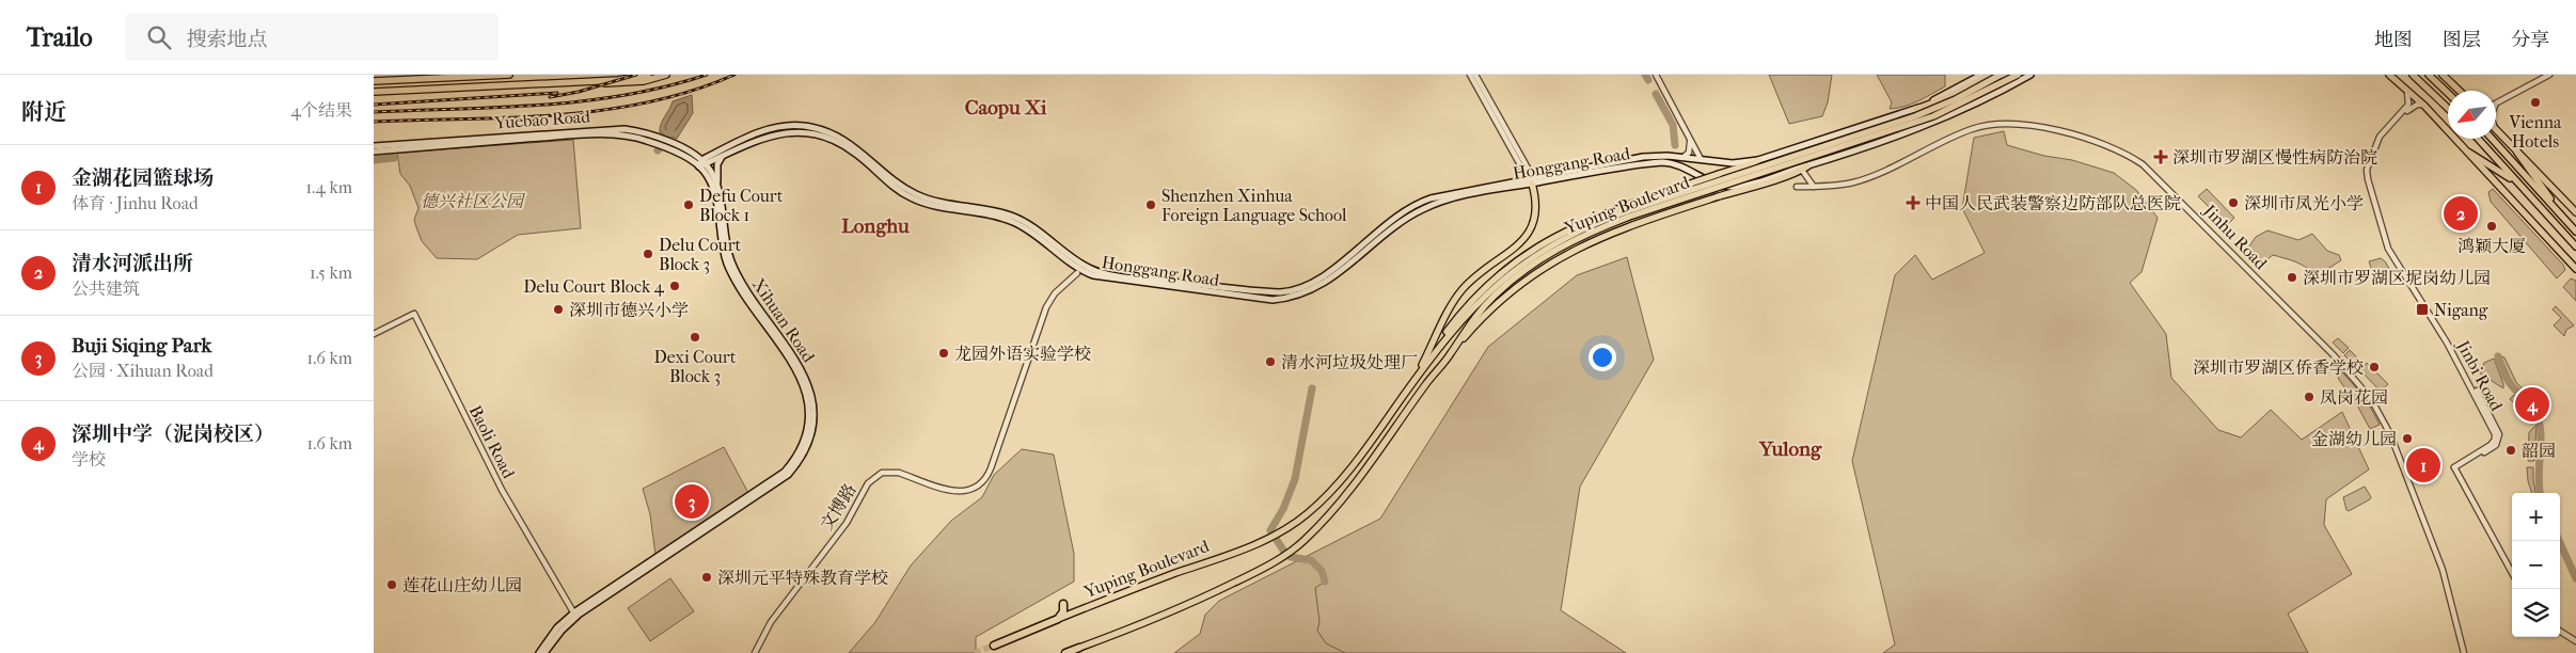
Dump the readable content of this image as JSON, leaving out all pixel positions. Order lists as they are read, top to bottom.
{
  "streets": {
    "main road": [
      "Yuebao Road",
      "Honggang Road",
      "Yuping Boulevard",
      "Xihuan Road"
    ],
    "street": [
      "Jinhu Road",
      "Jinbi Road",
      "Baoli Road",
      "文博路"
    ]
  },
  "crossings": [
    ["Yuebao Road", "Honggang Road"],
    ["Yuebao Road", "Xihuan Road"],
    ["Honggang Road", "Jinhu Road"],
    ["Honggang Road", "Xihuan Road"],
    ["Xihuan Road", "Baoli Road"]
  ],
  "districts": ["Caopu Xi", "Longhu", "Yulong"],
  "parks": ["德兴社区公园"],
  "places": {
    "other": [
      "Vienna Hotels",
      "深圳市凤光小学",
      "Defu Court Block 1",
      "Shenzhen Xinhua Foreign Language School",
      "鸿颖大厦",
      "Delu Court Block 3",
      "深圳市罗湖区坭岗幼儿园",
      "Delu Court Block 4",
      "深圳市德兴小学",
      "Dexi Court Block 3",
      "龙园外语实验学校",
      "清水河垃圾处理厂",
      "深圳市罗湖区侨香学校",
      "凤岗花园",
      "金湖幼儿园",
      "韶园",
      "深圳元平特殊教育学校",
      "莲花山庄幼儿园"
    ],
    "health": ["深圳市罗湖区慢性病防治院", "中国人民武装警察边防部队总医院"],
    "transit": ["Nigang"]
  },
  "north": "bottom left",
  "page": {
    "header": "Trailo",
    "search": "搜索地点",
    "nav": ["地图", "图层", "分享"],
    "heading": ["附近", "4个结果"],
    "list": [
      {
        "mark": "1",
        "name": "金湖花园篮球场",
        "note": "体育 · Jinhu Road",
        "value": "1.4 km"
      },
      {
        "mark": "2",
        "name": "清水河派出所",
        "note": "公共建筑",
        "value": "1.5 km"
      },
      {
        "mark": "3",
        "name": "Buji Siqing Park",
        "note": "公园 · Xihuan Road",
        "value": "1.6 km"
      },
      {
        "mark": "4",
        "name": "深圳中学（泥岗校区）",
        "note": "学校",
        "value": "1.6 km"
      }
    ],
    "pins": [
      "2",
      "4",
      "1",
      "3"
    ],
    "map_buttons": ["+", "−"]
  }
}
